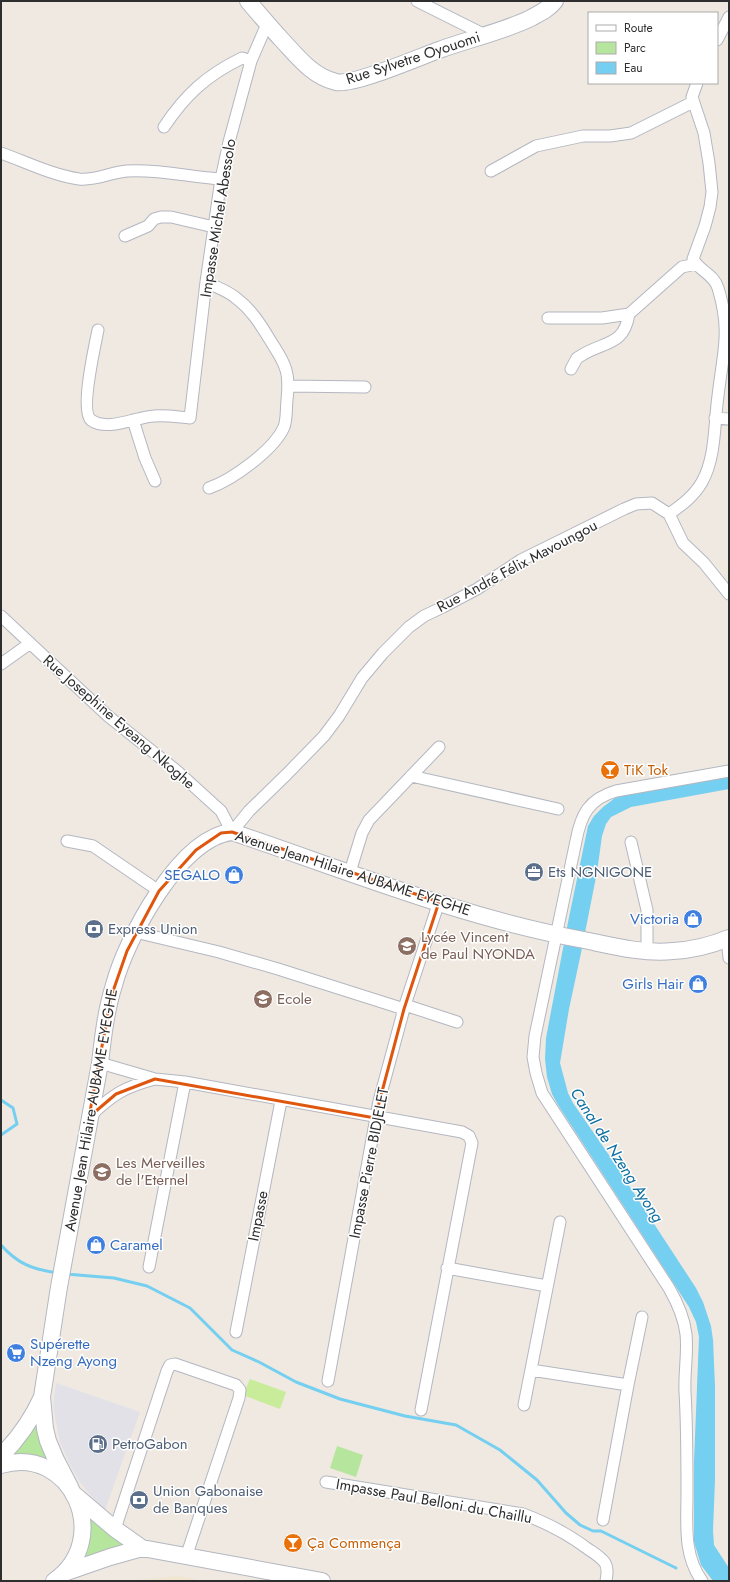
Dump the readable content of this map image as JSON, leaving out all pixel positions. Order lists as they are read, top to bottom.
{
  "streets": {
    "main road": ["Rue Sylvetre Oyouomi", "Avenue Jean Hilaire AUBAME EYEGHE"],
    "street": [
      "Impasse Michel Abessolo",
      "Rue André Félix Mavoungou",
      "Rue Josephine Eyeang Nkoghe",
      "Impasse Pierre BIDJELET",
      "Impasse",
      "Impasse Paul Belloni du Chaillu"
    ]
  },
  "crossings": [
    ["Rue Sylvetre Oyouomi", "Impasse Michel Abessolo"],
    ["Rue André Félix Mavoungou", "Rue Josephine Eyeang Nkoghe"],
    ["Rue André Félix Mavoungou", "Avenue Jean Hilaire AUBAME EYEGHE"],
    ["Rue Josephine Eyeang Nkoghe", "Avenue Jean Hilaire AUBAME EYEGHE"],
    ["Avenue Jean Hilaire AUBAME EYEGHE", "Impasse Pierre BIDJELET"]
  ],
  "water": ["Canal de Nzeng Ayong"],
  "places": {
    "bar": ["TiK Tok", "Ça Commença"],
    "office": ["Ets NGNIGONE"],
    "shop": [
      "SEGALO",
      "Victoria",
      "Girls Hair",
      "Caramel"
    ],
    "bank": ["Express Union", "Union Gabonaise de Banques"],
    "school or university": ["Lycée Vincent de Paul NYONDA", "Ecole", "Les Merveilles de l'Eternel"],
    "supermarket": ["Supérette Nzeng Ayong"],
    "fuel station": ["PetroGabon"]
  },
  "legend": ["Route", "Parc", "Eau"]
}
